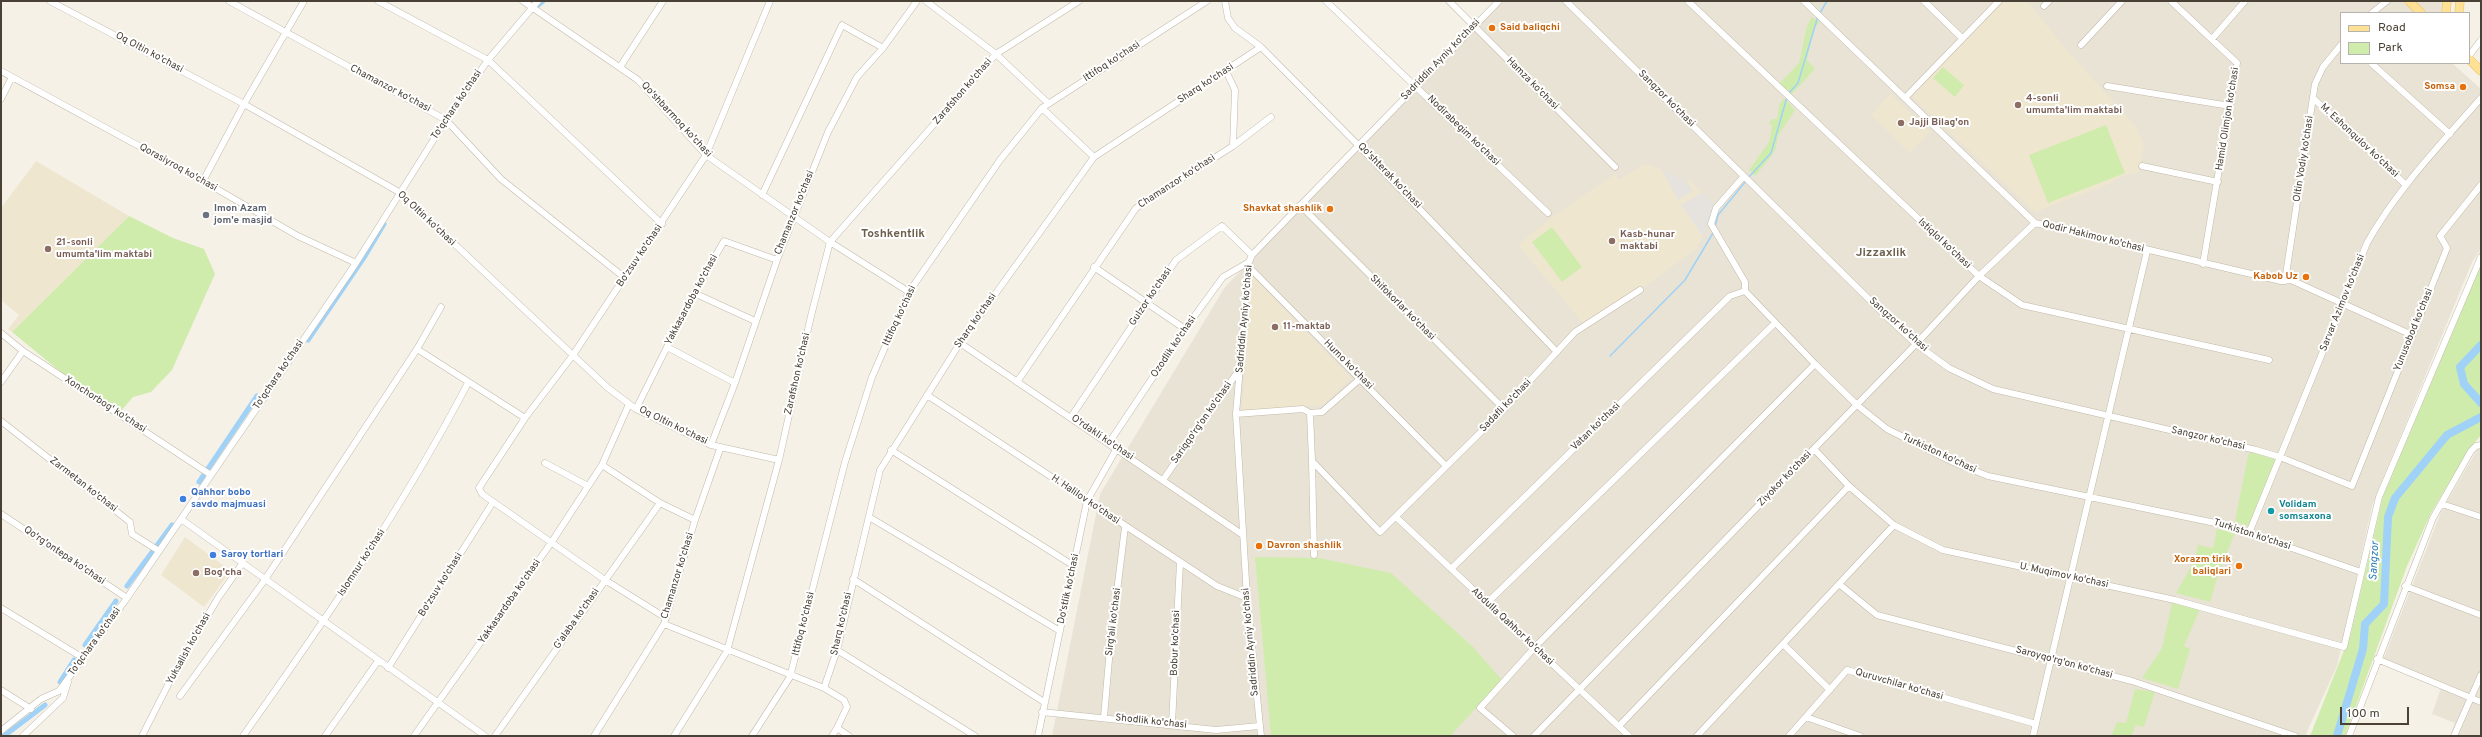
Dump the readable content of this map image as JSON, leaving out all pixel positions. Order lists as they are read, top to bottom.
{
  "streets": {
    "street": [
      "Oq Oltin ko'chasi",
      "Sadriddin Ayniy ko'chasi",
      "Ittifoq ko'chasi",
      "Sharq ko'chasi",
      "Hamza ko'chasi",
      "Chamanzor ko'chasi",
      "Zarafshon ko'chasi",
      "Sangzor ko'chasi",
      "To'qchara ko'chasi",
      "Hamid Olimjon ko'chasi",
      "Qo'shbarmoq ko'chasi",
      "Nodirabegim ko'chasi",
      "M. Eshonqulov ko'chasi",
      "Oltin Vodiy ko'chasi",
      "Qorasiyroq ko'chasi",
      "Qo'shterak ko'chasi",
      "Qodir Hakimov ko'chasi",
      "Istiqlol ko'chasi",
      "Bo'zsuv ko'chasi",
      "Gulzor ko'chasi",
      "Yakkasardoba ko'chasi",
      "Sarvar Azimov ko'chasi",
      "Shifokorlar ko'chasi",
      "Yunusobod ko'chasi",
      "Ozodlik ko'chasi",
      "Humo ko'chasi",
      "Xonchorbog' ko'chasi",
      "Sadafli ko'chasi",
      "Sariqqo'rg'on ko'chasi",
      "Vatan ko'chasi",
      "O'rdakli ko'chasi",
      "Turkiston ko'chasi",
      "Ziyokor ko'chasi",
      "Zarmetan ko'chasi",
      "H. Halilov ko'chasi",
      "Qo'rg'ontepa ko'chasi",
      "Islomnur ko'chasi",
      "U. Muqimov ko'chasi",
      "Do'stlik ko'chasi",
      "G'alaba ko'chasi",
      "Sirg'ali ko'chasi",
      "Abdulla Qahhor ko'chasi",
      "Bobur ko'chasi",
      "Yuksalish ko'chasi",
      "Saroyqo'rg'on ko'chasi",
      "Quruvchilar ko'chasi",
      "Shodlik ko'chasi"
    ]
  },
  "crossings": [
    ["Oq Oltin ko'chasi", "Chamanzor ko'chasi"],
    ["Oq Oltin ko'chasi", "Zarafshon ko'chasi"],
    ["Oq Oltin ko'chasi", "To'qchara ko'chasi"],
    ["Oq Oltin ko'chasi", "Bo'zsuv ko'chasi"],
    ["Oq Oltin ko'chasi", "Yakkasardoba ko'chasi"],
    ["Sadriddin Ayniy ko'chasi", "Hamza ko'chasi"],
    ["Sadriddin Ayniy ko'chasi", "Nodirabegim ko'chasi"],
    ["Sadriddin Ayniy ko'chasi", "Qo'shterak ko'chasi"],
    ["Sadriddin Ayniy ko'chasi", "Gulzor ko'chasi"],
    ["Sadriddin Ayniy ko'chasi", "Shifokorlar ko'chasi"],
    ["Sadriddin Ayniy ko'chasi", "Ozodlik ko'chasi"],
    ["Sadriddin Ayniy ko'chasi", "Humo ko'chasi"],
    ["Sadriddin Ayniy ko'chasi", "Sariqqo'rg'on ko'chasi"],
    ["Sadriddin Ayniy ko'chasi", "O'rdakli ko'chasi"],
    ["Sadriddin Ayniy ko'chasi", "H. Halilov ko'chasi"],
    ["Sadriddin Ayniy ko'chasi", "Shodlik ko'chasi"],
    ["Ittifoq ko'chasi", "Qo'shbarmoq ko'chasi"],
    ["Sharq ko'chasi", "Qo'shterak ko'chasi"],
    ["Sharq ko'chasi", "O'rdakli ko'chasi"],
    ["Sharq ko'chasi", "H. Halilov ko'chasi"],
    ["Chamanzor ko'chasi", "To'qchara ko'chasi"],
    ["Chamanzor ko'chasi", "Qo'shbarmoq ko'chasi"],
    ["Chamanzor ko'chasi", "Bo'zsuv ko'chasi"],
    ["Chamanzor ko'chasi", "Yakkasardoba ko'chasi"],
    ["Chamanzor ko'chasi", "O'rdakli ko'chasi"],
    ["Zarafshon ko'chasi", "Qo'shbarmoq ko'chasi"],
    ["Sangzor ko'chasi", "Sarvar Azimov ko'chasi"],
    ["Sangzor ko'chasi", "Yunusobod ko'chasi"],
    ["Sangzor ko'chasi", "Turkiston ko'chasi"],
    ["Sangzor ko'chasi", "Ziyokor ko'chasi"],
    ["To'qchara ko'chasi", "Qo'shbarmoq ko'chasi"],
    ["To'qchara ko'chasi", "Qorasiyroq ko'chasi"],
    ["To'qchara ko'chasi", "Xonchorbog' ko'chasi"],
    ["To'qchara ko'chasi", "Zarmetan ko'chasi"],
    ["To'qchara ko'chasi", "Qo'rg'ontepa ko'chasi"],
    ["Hamid Olimjon ko'chasi", "Qodir Hakimov ko'chasi"],
    ["Qo'shbarmoq ko'chasi", "Bo'zsuv ko'chasi"],
    ["M. Eshonqulov ko'chasi", "Oltin Vodiy ko'chasi"],
    ["M. Eshonqulov ko'chasi", "Sarvar Azimov ko'chasi"],
    ["Oltin Vodiy ko'chasi", "Qodir Hakimov ko'chasi"],
    ["Qo'shterak ko'chasi", "Sadafli ko'chasi"],
    ["Qodir Hakimov ko'chasi", "Sarvar Azimov ko'chasi"],
    ["Qodir Hakimov ko'chasi", "Yunusobod ko'chasi"],
    ["Qodir Hakimov ko'chasi", "Ziyokor ko'chasi"],
    ["Istiqlol ko'chasi", "Ziyokor ko'chasi"],
    ["Gulzor ko'chasi", "O'rdakli ko'chasi"],
    ["Sarvar Azimov ko'chasi", "Turkiston ko'chasi"],
    ["Shifokorlar ko'chasi", "Sadafli ko'chasi"],
    ["Ozodlik ko'chasi", "Humo ko'chasi"],
    ["Ozodlik ko'chasi", "O'rdakli ko'chasi"],
    ["Humo ko'chasi", "Sadafli ko'chasi"],
    ["Sadafli ko'chasi", "Abdulla Qahhor ko'chasi"],
    ["Sariqqo'rg'on ko'chasi", "O'rdakli ko'chasi"],
    ["Vatan ko'chasi", "Turkiston ko'chasi"],
    ["Vatan ko'chasi", "Abdulla Qahhor ko'chasi"],
    ["O'rdakli ko'chasi", "Do'stlik ko'chasi"],
    ["Turkiston ko'chasi", "Ziyokor ko'chasi"],
    ["Turkiston ko'chasi", "U. Muqimov ko'chasi"],
    ["Ziyokor ko'chasi", "U. Muqimov ko'chasi"],
    ["Ziyokor ko'chasi", "Abdulla Qahhor ko'chasi"],
    ["H. Halilov ko'chasi", "Do'stlik ko'chasi"],
    ["H. Halilov ko'chasi", "Sirg'ali ko'chasi"],
    ["H. Halilov ko'chasi", "Bobur ko'chasi"],
    ["Do'stlik ko'chasi", "Shodlik ko'chasi"],
    ["Sirg'ali ko'chasi", "Shodlik ko'chasi"],
    ["Bobur ko'chasi", "Shodlik ko'chasi"]
  ],
  "districts": ["Toshkentlik", "Jizzaxlik"],
  "water": ["Sangzor"],
  "places": [
    "Said baliqchi",
    "Somsa",
    "4-sonli umumta'lim maktabi",
    "Jajji Bilag'on",
    "Shavkat shashlik",
    "Imon Azam jom'e masjid",
    "Kasb-hunar maktabi",
    "21-sonli umumta'lim maktabi",
    "Kabob Uz",
    "11-maktab",
    "Qahhor bobo savdo majmuasi",
    "Volidam somsaxona",
    "Davron shashlik",
    "Saroy tortlari",
    "Xorazm tirik baliqlari",
    "Bog'cha"
  ],
  "legend": ["Road", "Park"],
  "scale_bar": "100 m"
}
